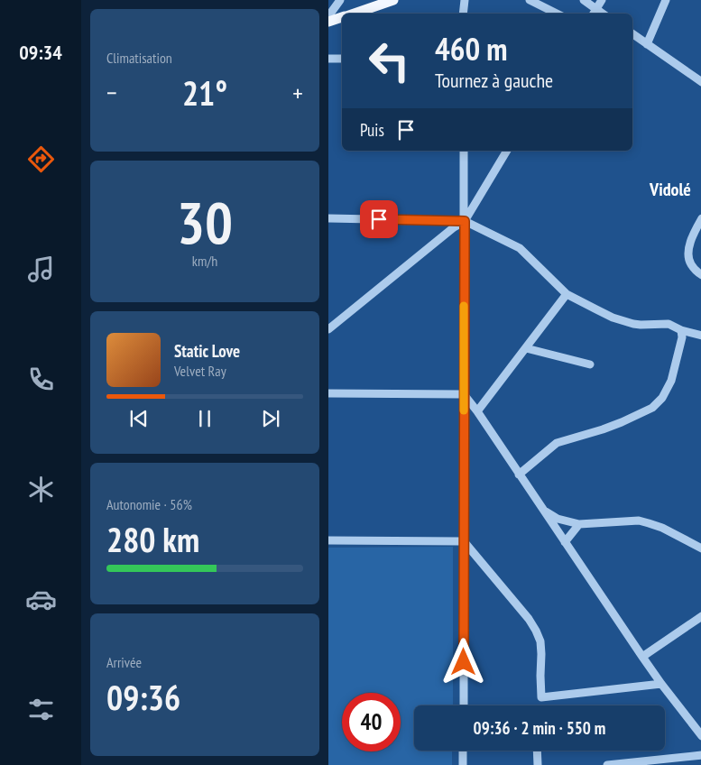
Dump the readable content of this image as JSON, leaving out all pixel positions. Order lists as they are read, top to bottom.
{
  "districts": ["Vidolé"],
  "page": {
    "tabs": "09:34",
    "tile": [
      "Climatisation",
      ["30", "km/h"],
      ["Autonomie · 56%", "280 km"],
      ["Arrivée", "09:36"]
    ],
    "turn": ["460 m", "Tournez à gauche"],
    "heat": ["−", "21°", "+"],
    "then": "Puis",
    "song": ["Static Love", "Velvet Ray"],
    "limit": "40",
    "trip": "09:36 · 2 min · 550 m"
  }
}
